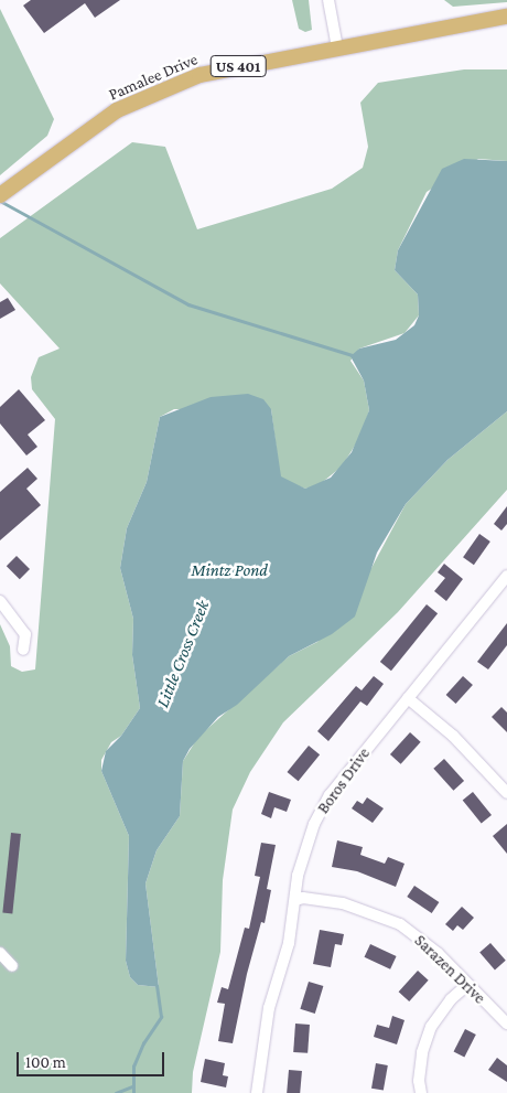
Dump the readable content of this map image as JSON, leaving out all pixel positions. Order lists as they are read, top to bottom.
{
  "streets": {
    "main road": ["US 401", "Pamalee Drive"],
    "street": ["Boros Drive", "Sarazen Drive"]
  },
  "crossings": [
    ["Boros Drive", "Sarazen Drive"]
  ],
  "water": ["Mintz Pond", "Little Cross Creek"],
  "scale_bar": "100 m"
}
